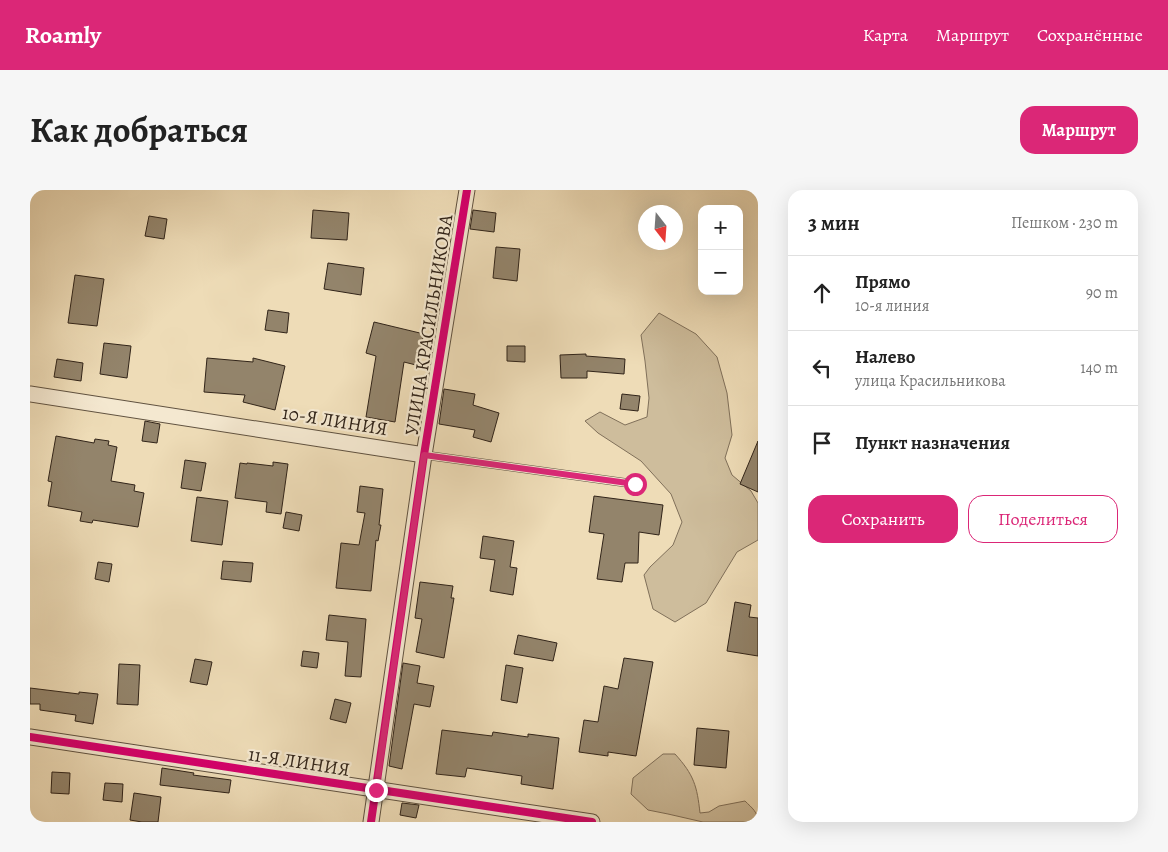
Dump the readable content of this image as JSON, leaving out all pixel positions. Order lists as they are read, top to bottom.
{
  "streets": {
    "street": ["УЛИЦА КРАСИЛЬНИКОВА", "10-Я ЛИНИЯ", "11-Я ЛИНИЯ"]
  },
  "crossings": [
    ["УЛИЦА КРАСИЛЬНИКОВА", "10-Я ЛИНИЯ"],
    ["УЛИЦА КРАСИЛЬНИКОВА", "11-Я ЛИНИЯ"]
  ],
  "north": "bottom",
  "page": {
    "header": "Roamly",
    "nav": ["Карта", "Маршрут", "Сохранённые"],
    "title": "Как добраться",
    "buttons": [
      "Маршрут",
      ["Сохранить", "Поделиться"]
    ],
    "heading": ["3 мин", "Пешком · 230 m"],
    "map_buttons": ["+", "−"],
    "list": [
      ["Прямо", "10-я линия", "90 m"],
      ["Налево", "улица Красильникова", "140 m"],
      "Пункт назначения"
    ]
  }
}
